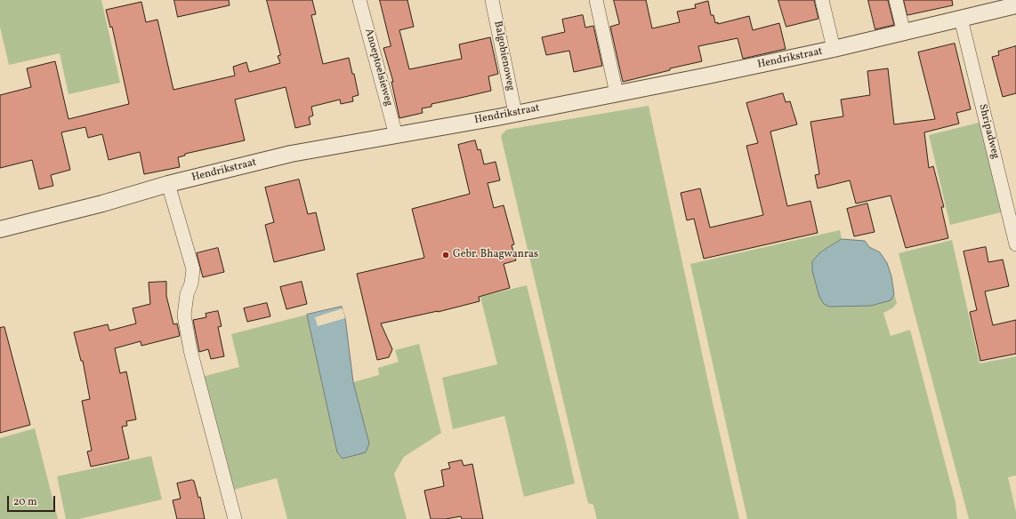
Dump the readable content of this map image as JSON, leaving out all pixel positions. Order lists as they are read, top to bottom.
{
  "streets": {
    "street": [
      "Balgobienoweg",
      "Hendrikstraat",
      "Anoeptoelsieweg",
      "Shripadweg"
    ]
  },
  "crossings": [
    ["Balgobienoweg", "Hendrikstraat"],
    ["Hendrikstraat", "Anoeptoelsieweg"],
    ["Hendrikstraat", "Shripadweg"]
  ],
  "places": ["Gebr. Bhagwanras"],
  "scale_bar": "20 m"
}
